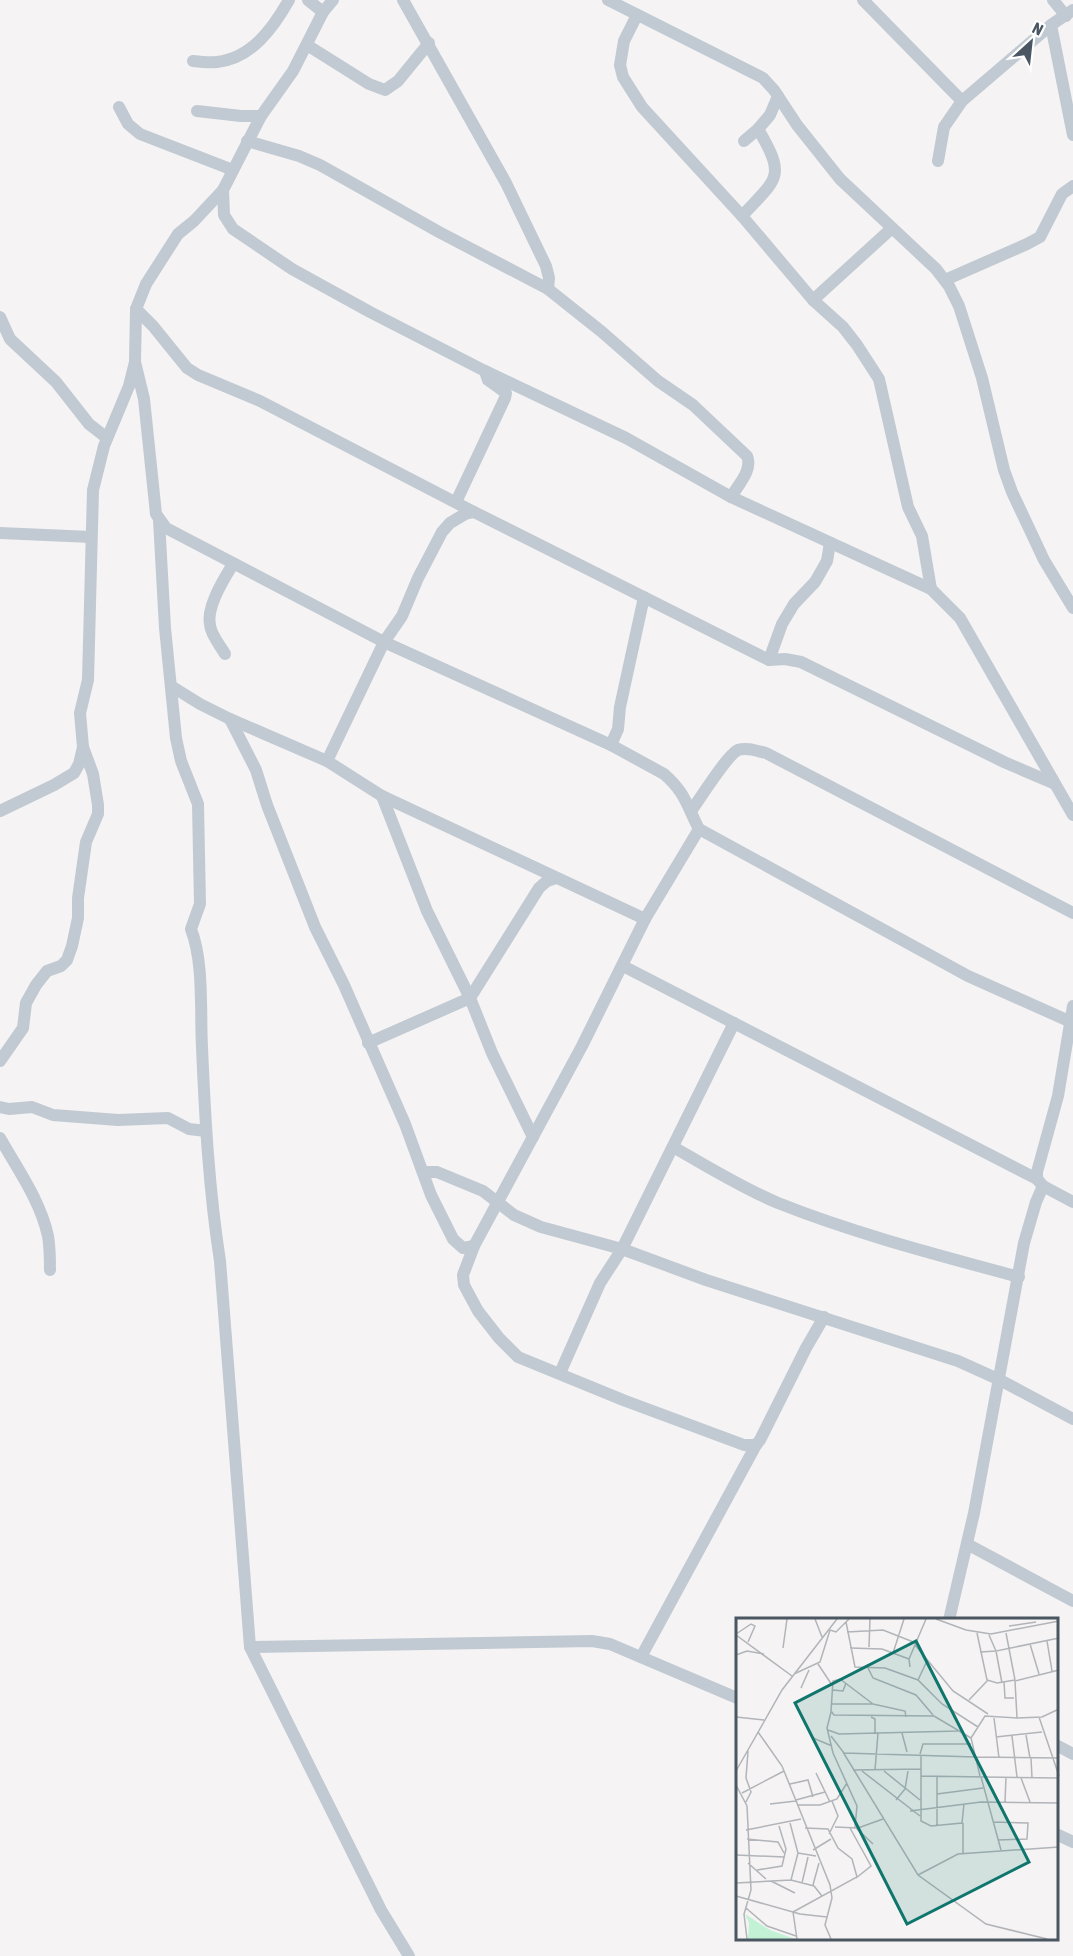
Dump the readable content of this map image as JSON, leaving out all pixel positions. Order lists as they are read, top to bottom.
{
  "north": "top right"
}
